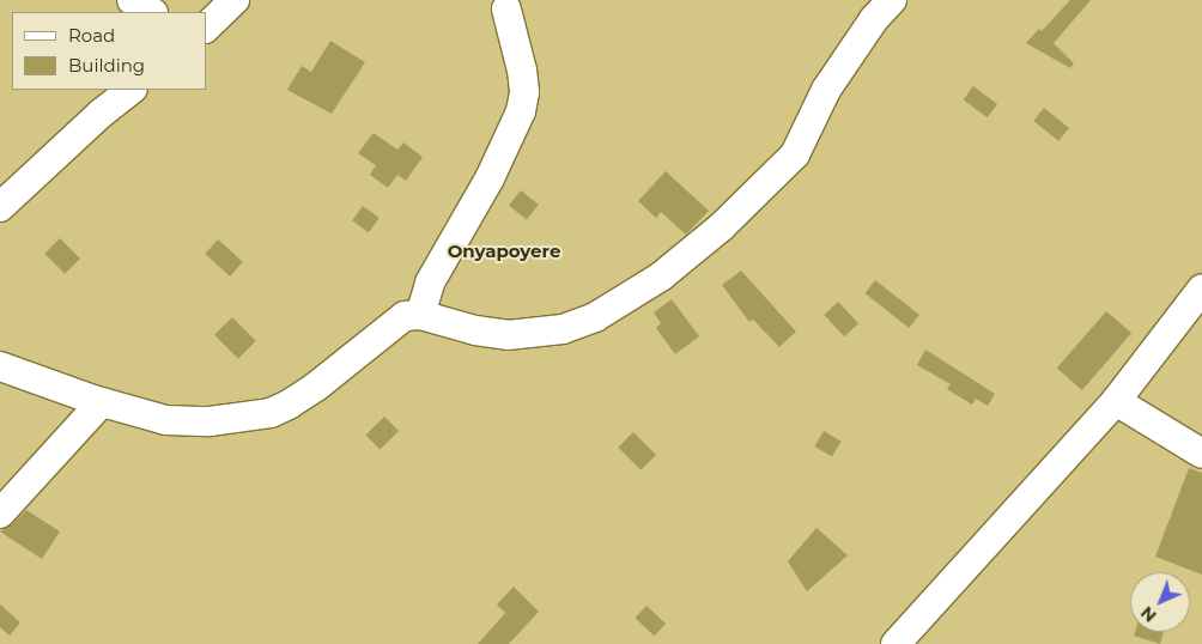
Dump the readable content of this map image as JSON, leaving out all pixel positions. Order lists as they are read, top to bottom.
{
  "districts": ["Onyapoyere"],
  "legend": ["Road", "Building"],
  "north": "bottom left"
}
